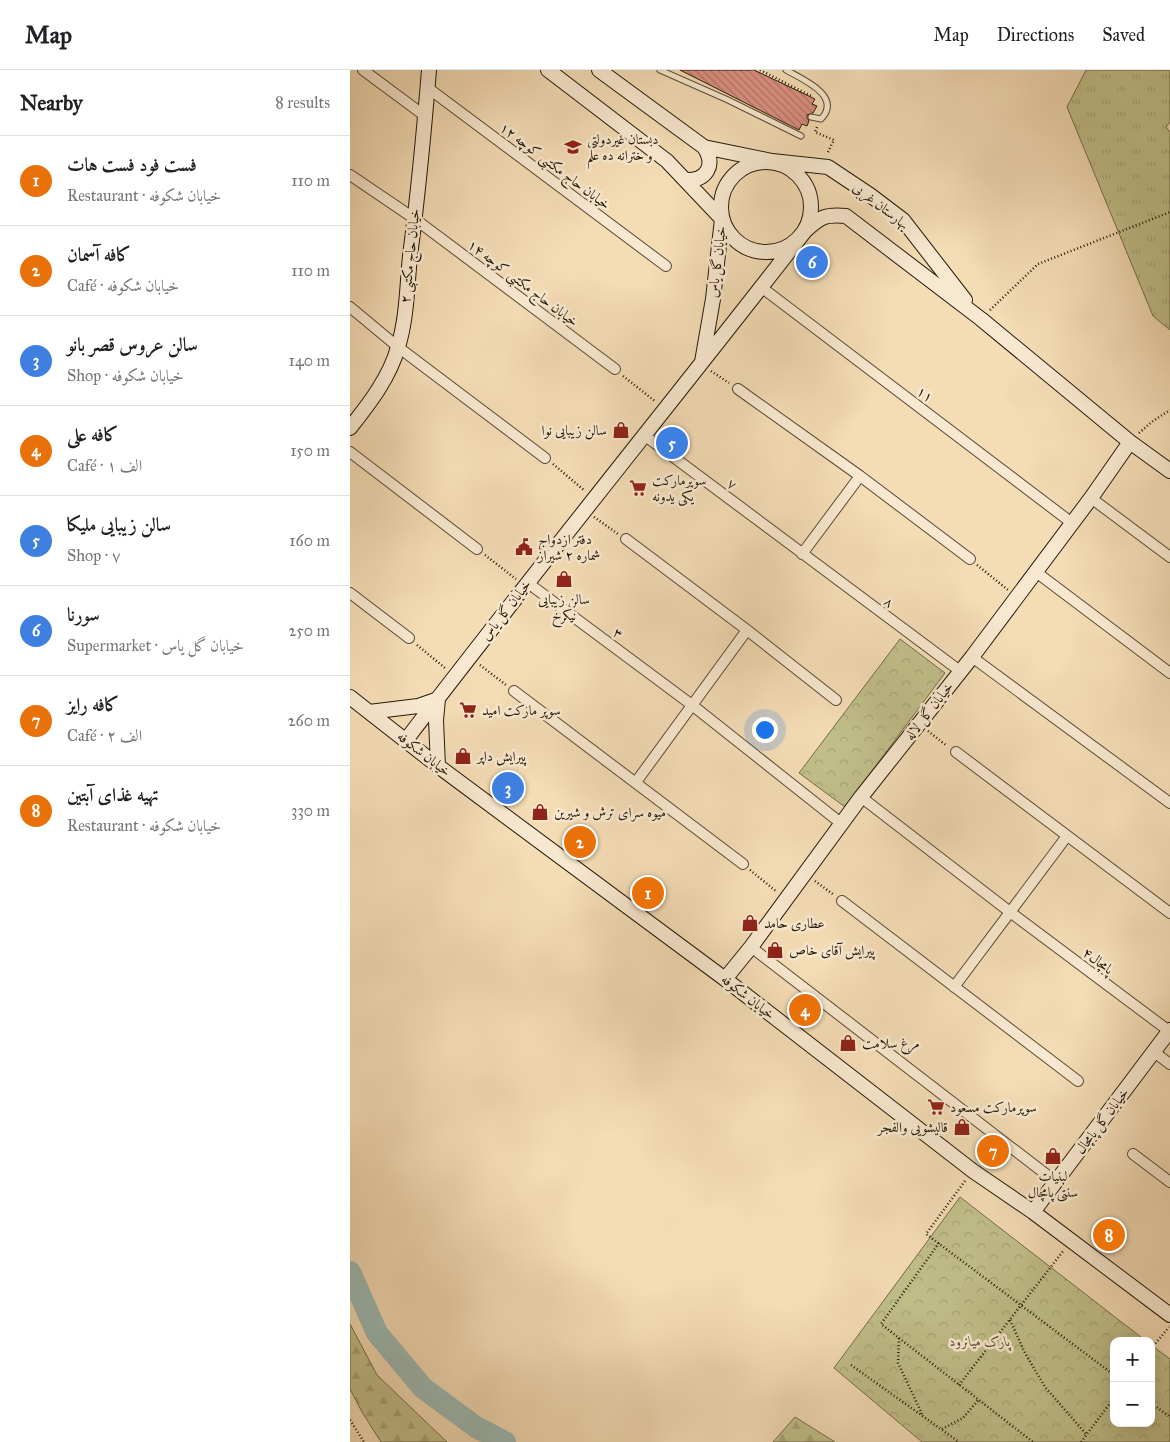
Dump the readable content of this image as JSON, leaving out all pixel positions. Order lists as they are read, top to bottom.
{
  "streets": {
    "street": [
      "خیابان حاج مکتبی کوچه ۱۲",
      "بهارستان غربی",
      "خیابان حاج مکتبی ۲",
      "خیابان گل یاس",
      "خیابان حاج مکتبی کوچه ۱۴",
      "۱۱",
      "۷",
      "۸",
      "۳",
      "خیابان گل لاله",
      "خیابان شکوفه",
      "پامچال۴",
      "خیابان گل پامچال"
    ]
  },
  "crossings": [
    ["خیابان حاج مکتبی کوچه ۱۲", "خیابان حاج مکتبی ۲"],
    ["بهارستان غربی", "خیابان گل یاس"],
    ["بهارستان غربی", "خیابان گل لاله"],
    ["خیابان حاج مکتبی ۲", "خیابان حاج مکتبی کوچه ۱۴"],
    ["خیابان گل یاس", "۱۱"],
    ["خیابان گل یاس", "۷"],
    ["خیابان گل یاس", "۳"],
    ["خیابان گل یاس", "خیابان شکوفه"],
    ["۱۱", "خیابان گل لاله"],
    ["۷", "۸"],
    ["۸", "خیابان گل لاله"],
    ["۳", "خیابان گل لاله"],
    ["خیابان گل لاله", "خیابان شکوفه"],
    ["خیابان شکوفه", "خیابان گل پامچال"],
    ["پامچال۴", "خیابان گل پامچال"]
  ],
  "parks": ["پارک میانرود"],
  "places": {
    "school or university": ["دبستان غیردولتی و خترانه ده علم"],
    "shop": [
      "سالن زیبایی نوا",
      "سالن زیبایی نیکرخ",
      "پیرایش داپر",
      "میوه سرای ترش و شیرین",
      "عطاری حامد",
      "پیرایش آقای خاص",
      "مرغ سلامت",
      "قالیشویی والفجر",
      "لبنیات سنتی پامچال"
    ],
    "supermarket": ["سوپرمارکت یکی یدونه", "سوپر مارکت امید", "سوپرمارکت مسعود"],
    "public building": ["دفتر ازدواج شماره ۲ شیراز"]
  },
  "page": {
    "header": "Map",
    "nav": ["Map", "Directions", "Saved"],
    "heading": ["Nearby", "8 results"],
    "list": [
      {
        "mark": "1",
        "name": "فست فود فست هات",
        "note": "Restaurant · خیابان شکوفه",
        "value": "110 m"
      },
      {
        "mark": "2",
        "name": "کافه آسمان",
        "note": "Café · خیابان شکوفه",
        "value": "110 m"
      },
      {
        "mark": "3",
        "name": "سالن عروس قصر بانو",
        "note": "Shop · خیابان شکوفه",
        "value": "140 m"
      },
      {
        "mark": "4",
        "name": "کافه علی",
        "note": "Café · ۱ الف",
        "value": "150 m"
      },
      {
        "mark": "5",
        "name": "سالن زیبایی ملیکا",
        "note": "Shop · ۷",
        "value": "160 m"
      },
      {
        "mark": "6",
        "name": "سورنا",
        "note": "Supermarket · خیابان گل یاس",
        "value": "250 m"
      },
      {
        "mark": "7",
        "name": "کافه رایز",
        "note": "Café · ۲ الف",
        "value": "260 m"
      },
      {
        "mark": "8",
        "name": "تهیه غذای آبتین",
        "note": "Restaurant · خیابان شکوفه",
        "value": "330 m"
      }
    ],
    "pins": [
      "6",
      "5",
      "3",
      "2",
      "1",
      "4",
      "7",
      "8"
    ],
    "map_buttons": ["+", "−"]
  }
}
